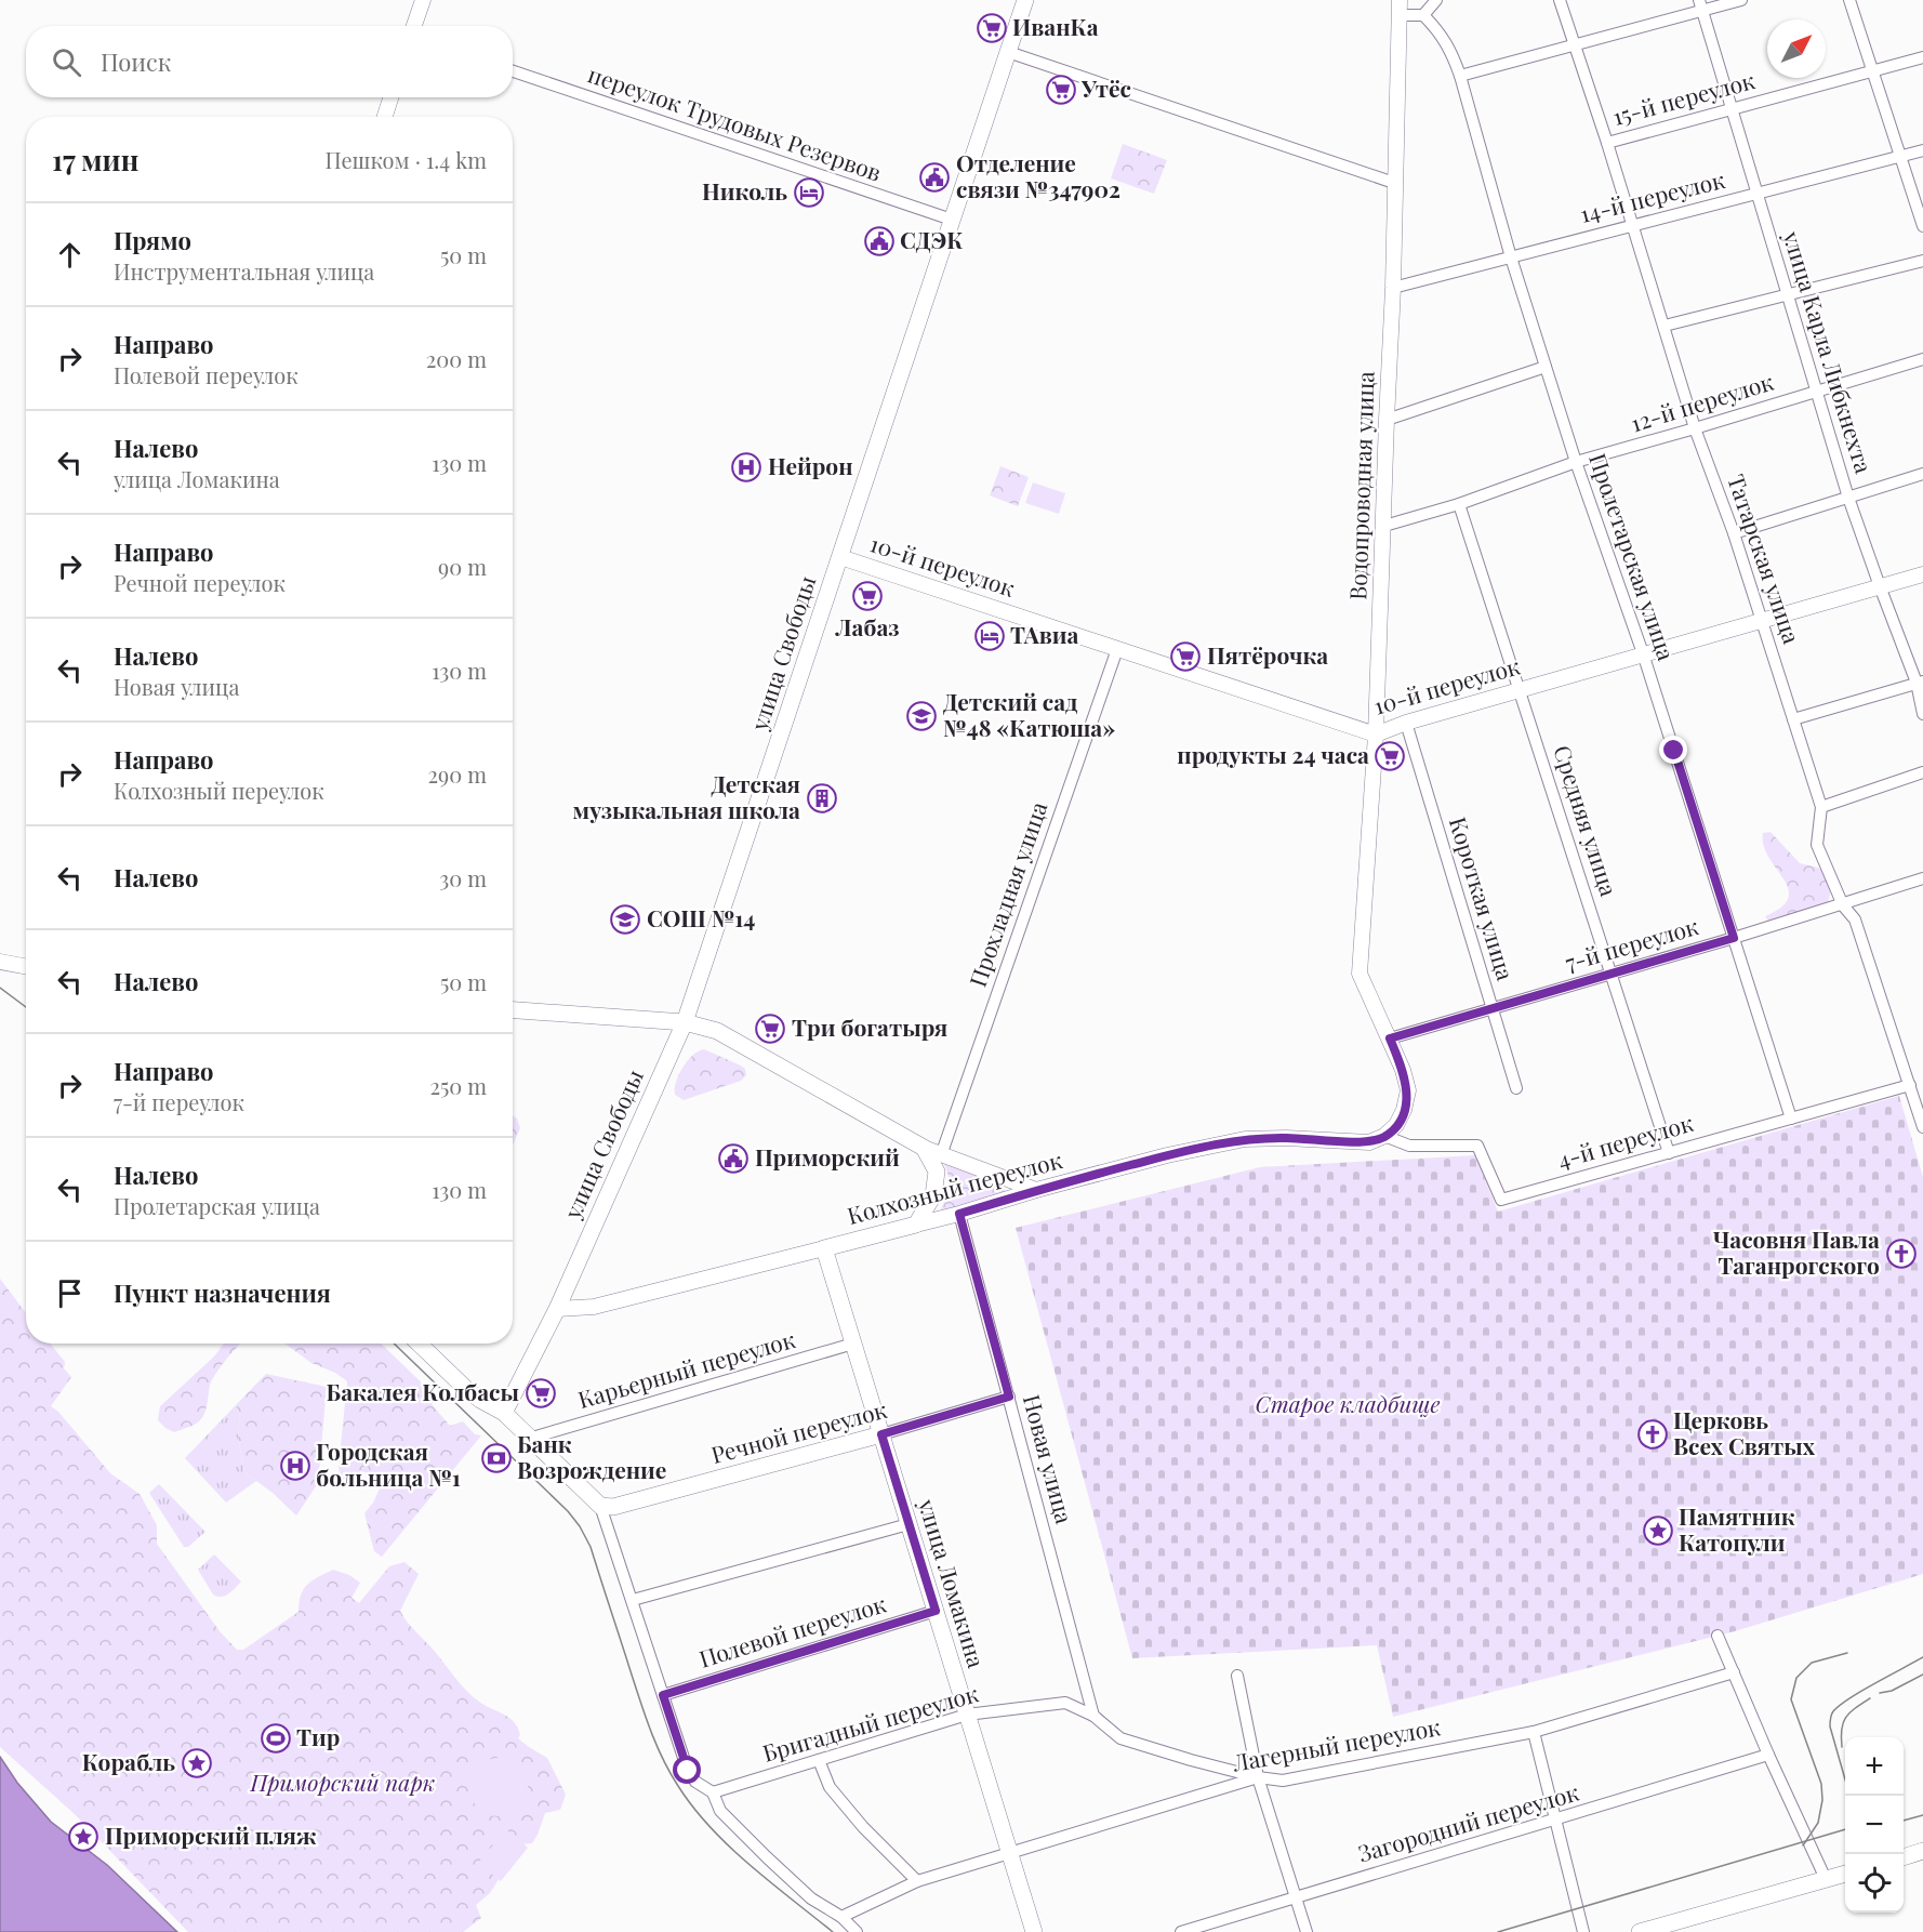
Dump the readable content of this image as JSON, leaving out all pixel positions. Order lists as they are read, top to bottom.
{
  "streets": {
    "main road": [
      "улица Свободы",
      "Колхозный переулок",
      "Речной переулок",
      "улица Ломакина"
    ],
    "street": [
      "15-й переулок",
      "переулок Трудовых Резервов",
      "14-й переулок",
      "улица Карла Либкнехта",
      "12-й переулок",
      "Водопроводная улица",
      "Пролетарская улица",
      "Татарская улица",
      "10-й переулок",
      "Средняя улица",
      "Прохладная улица",
      "Короткая улица",
      "7-й переулок",
      "4-й переулок",
      "Карьерный переулок",
      "Новая улица",
      "Полевой переулок",
      "Бригадный переулок",
      "Лагерный переулок",
      "Загородний переулок"
    ]
  },
  "crossings": [
    ["15-й переулок", "улица Карла Либкнехта"],
    ["15-й переулок", "Татарская улица"],
    ["переулок Трудовых Резервов", "улица Свободы"],
    ["14-й переулок", "улица Карла Либкнехта"],
    ["14-й переулок", "Водопроводная улица"],
    ["14-й переулок", "Пролетарская улица"],
    ["14-й переулок", "Татарская улица"],
    ["улица Карла Либкнехта", "12-й переулок"],
    ["улица Карла Либкнехта", "10-й переулок"],
    ["12-й переулок", "Водопроводная улица"],
    ["12-й переулок", "Пролетарская улица"],
    ["12-й переулок", "Татарская улица"],
    ["12-й переулок", "Средняя улица"],
    ["Водопроводная улица", "10-й переулок"],
    ["Водопроводная улица", "7-й переулок"],
    ["Пролетарская улица", "10-й переулок"],
    ["Пролетарская улица", "7-й переулок"],
    ["Пролетарская улица", "4-й переулок"],
    ["Татарская улица", "10-й переулок"],
    ["Татарская улица", "7-й переулок"],
    ["Татарская улица", "4-й переулок"],
    ["10-й переулок", "улица Свободы"],
    ["10-й переулок", "Средняя улица"],
    ["10-й переулок", "Прохладная улица"],
    ["10-й переулок", "Короткая улица"],
    ["улица Свободы", "Колхозный переулок"],
    ["Средняя улица", "7-й переулок"],
    ["Средняя улица", "4-й переулок"],
    ["Короткая улица", "7-й переулок"],
    ["4-й переулок", "Колхозный переулок"],
    ["Колхозный переулок", "Новая улица"],
    ["Колхозный переулок", "улица Ломакина"],
    ["Карьерный переулок", "улица Ломакина"],
    ["Речной переулок", "Новая улица"],
    ["Речной переулок", "улица Ломакина"],
    ["Новая улица", "Бригадный переулок"],
    ["улица Ломакина", "Полевой переулок"],
    ["улица Ломакина", "Бригадный переулок"],
    ["улица Ломакина", "Лагерный переулок"],
    ["Бригадный переулок", "Лагерный переулок"]
  ],
  "parks": ["Старое кладбище", "Приморский парк"],
  "places": {
    "supermarket": [
      "ИванКа",
      "Утёс",
      "Лабаз",
      "Пятёрочка",
      "продукты 24 часа",
      "Три богатыря",
      "Бакалея Колбасы"
    ],
    "public building": ["Отделение связи №347902", "СДЭК", "Приморский"],
    "hotel": ["Николь", "ТАвиа"],
    "hospital": ["Нейрон", "Городская больница №1"],
    "school or university": ["Детский сад №48 «Катюша»", "СОШ №14"],
    "building": ["Детская музыкальная школа"],
    "church": ["Часовня Павла Таганрогского", "Церковь Всех Святых"],
    "bank": ["Банк Возрождение"],
    "place": ["Памятник Катопули", "Корабль", "Приморский пляж"],
    "sports": ["Тир"]
  },
  "north": "top right",
  "page": {
    "search": "Поиск",
    "heading": ["17 мин", "Пешком · 1.4 km"],
    "list": [
      ["Прямо", "Инструментальная улица", "50 m"],
      ["Направо", "Полевой переулок", "200 m"],
      ["Налево", "улица Ломакина", "130 m"],
      ["Направо", "Речной переулок", "90 m"],
      ["Налево", "Новая улица", "130 m"],
      ["Направо", "Колхозный переулок", "290 m"],
      ["Налево", "30 m"],
      ["Налево", "50 m"],
      ["Направо", "7-й переулок", "250 m"],
      ["Налево", "Пролетарская улица", "130 m"],
      "Пункт назначения"
    ],
    "map_buttons": ["+", "−"]
  }
}
